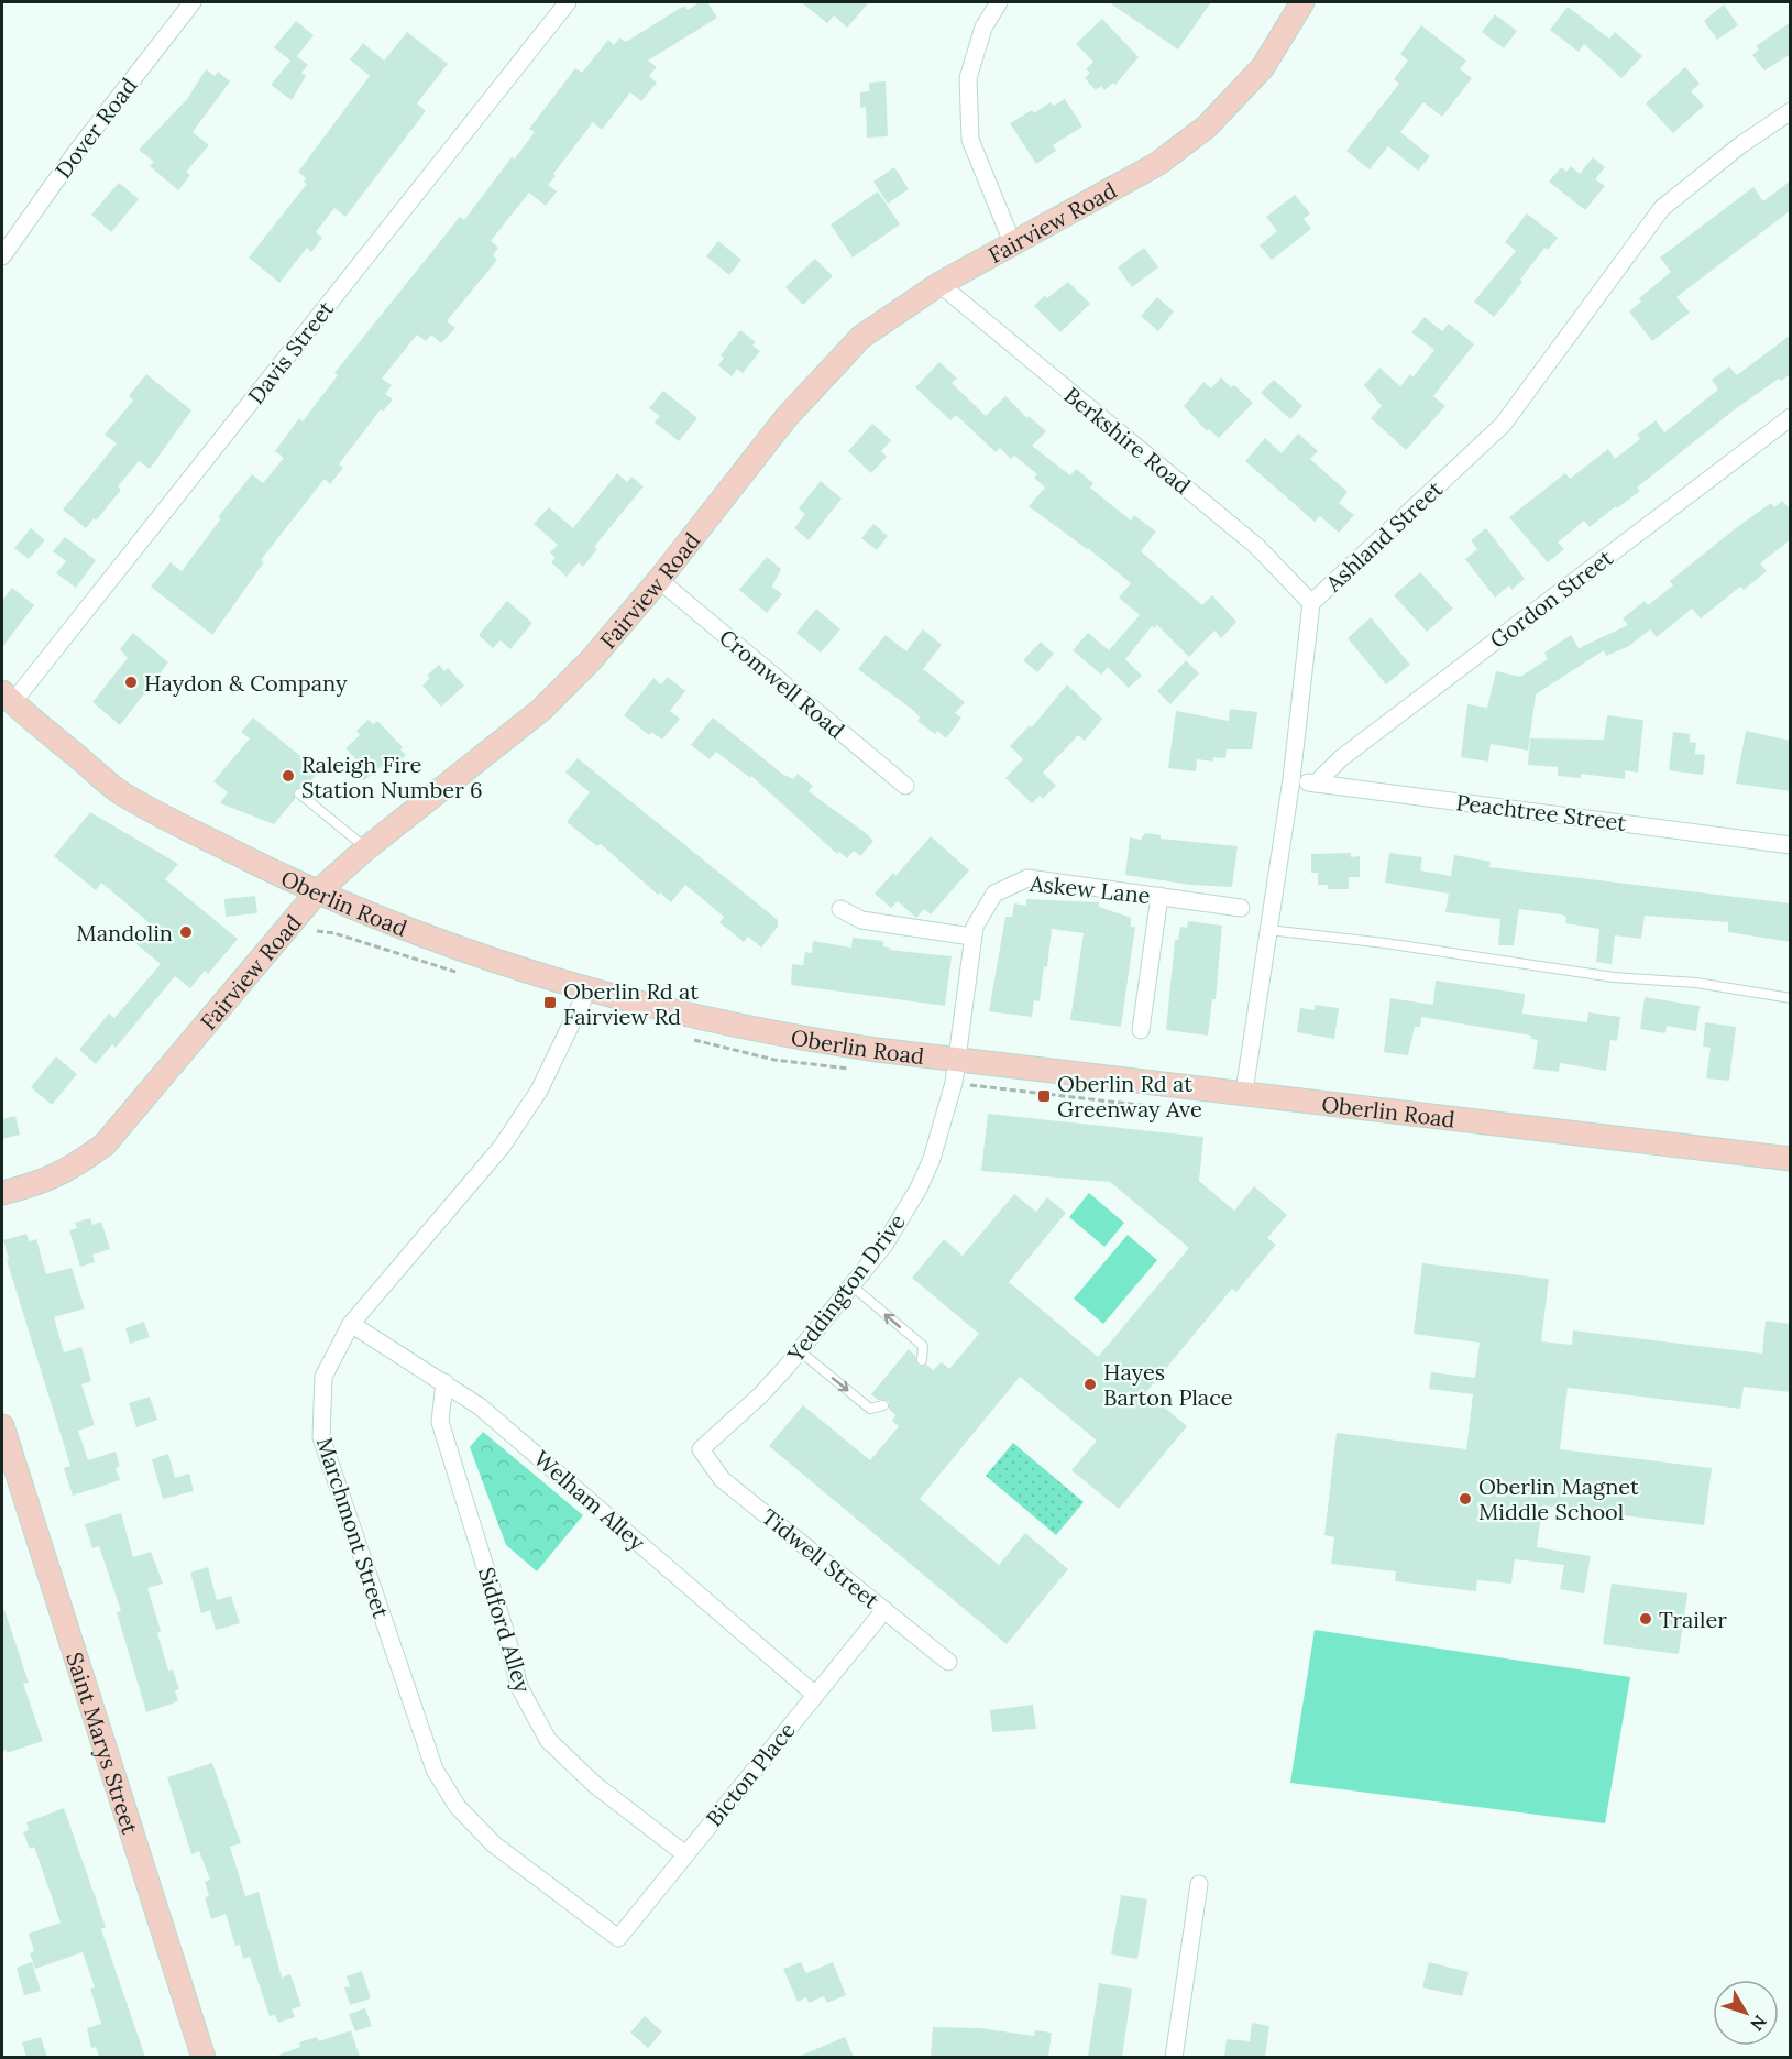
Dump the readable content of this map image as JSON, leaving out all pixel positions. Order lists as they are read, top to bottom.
{
  "streets": {
    "main road": ["Fairview Road", "Oberlin Road", "Saint Marys Street"],
    "street": [
      "Dover Road",
      "Davis Street",
      "Berkshire Road",
      "Ashland Street",
      "Gordon Street",
      "Cromwell Road",
      "Peachtree Street",
      "Askew Lane",
      "Yeddington Drive",
      "Welham Alley",
      "Marchmont Street",
      "Tidwell Street",
      "Sidford Alley",
      "Bicton Place"
    ]
  },
  "crossings": [
    ["Fairview Road", "Berkshire Road"],
    ["Fairview Road", "Cromwell Road"],
    ["Fairview Road", "Oberlin Road"],
    ["Davis Street", "Oberlin Road"],
    ["Berkshire Road", "Ashland Street"],
    ["Ashland Street", "Peachtree Street"],
    ["Ashland Street", "Oberlin Road"],
    ["Gordon Street", "Peachtree Street"],
    ["Askew Lane", "Oberlin Road"],
    ["Askew Lane", "Yeddington Drive"],
    ["Oberlin Road", "Yeddington Drive"],
    ["Oberlin Road", "Marchmont Street"],
    ["Yeddington Drive", "Tidwell Street"],
    ["Welham Alley", "Marchmont Street"],
    ["Welham Alley", "Sidford Alley"],
    ["Welham Alley", "Bicton Place"],
    ["Marchmont Street", "Bicton Place"],
    ["Tidwell Street", "Bicton Place"],
    ["Sidford Alley", "Bicton Place"]
  ],
  "places": {
    "other": [
      "Haydon & Company",
      "Raleigh Fire Station Number 6",
      "Mandolin",
      "Hayes Barton Place",
      "Oberlin Magnet Middle School",
      "Trailer"
    ],
    "transit": ["Oberlin Rd at Fairview Rd", "Oberlin Rd at Greenway Ave"]
  },
  "north": "bottom right"
}
